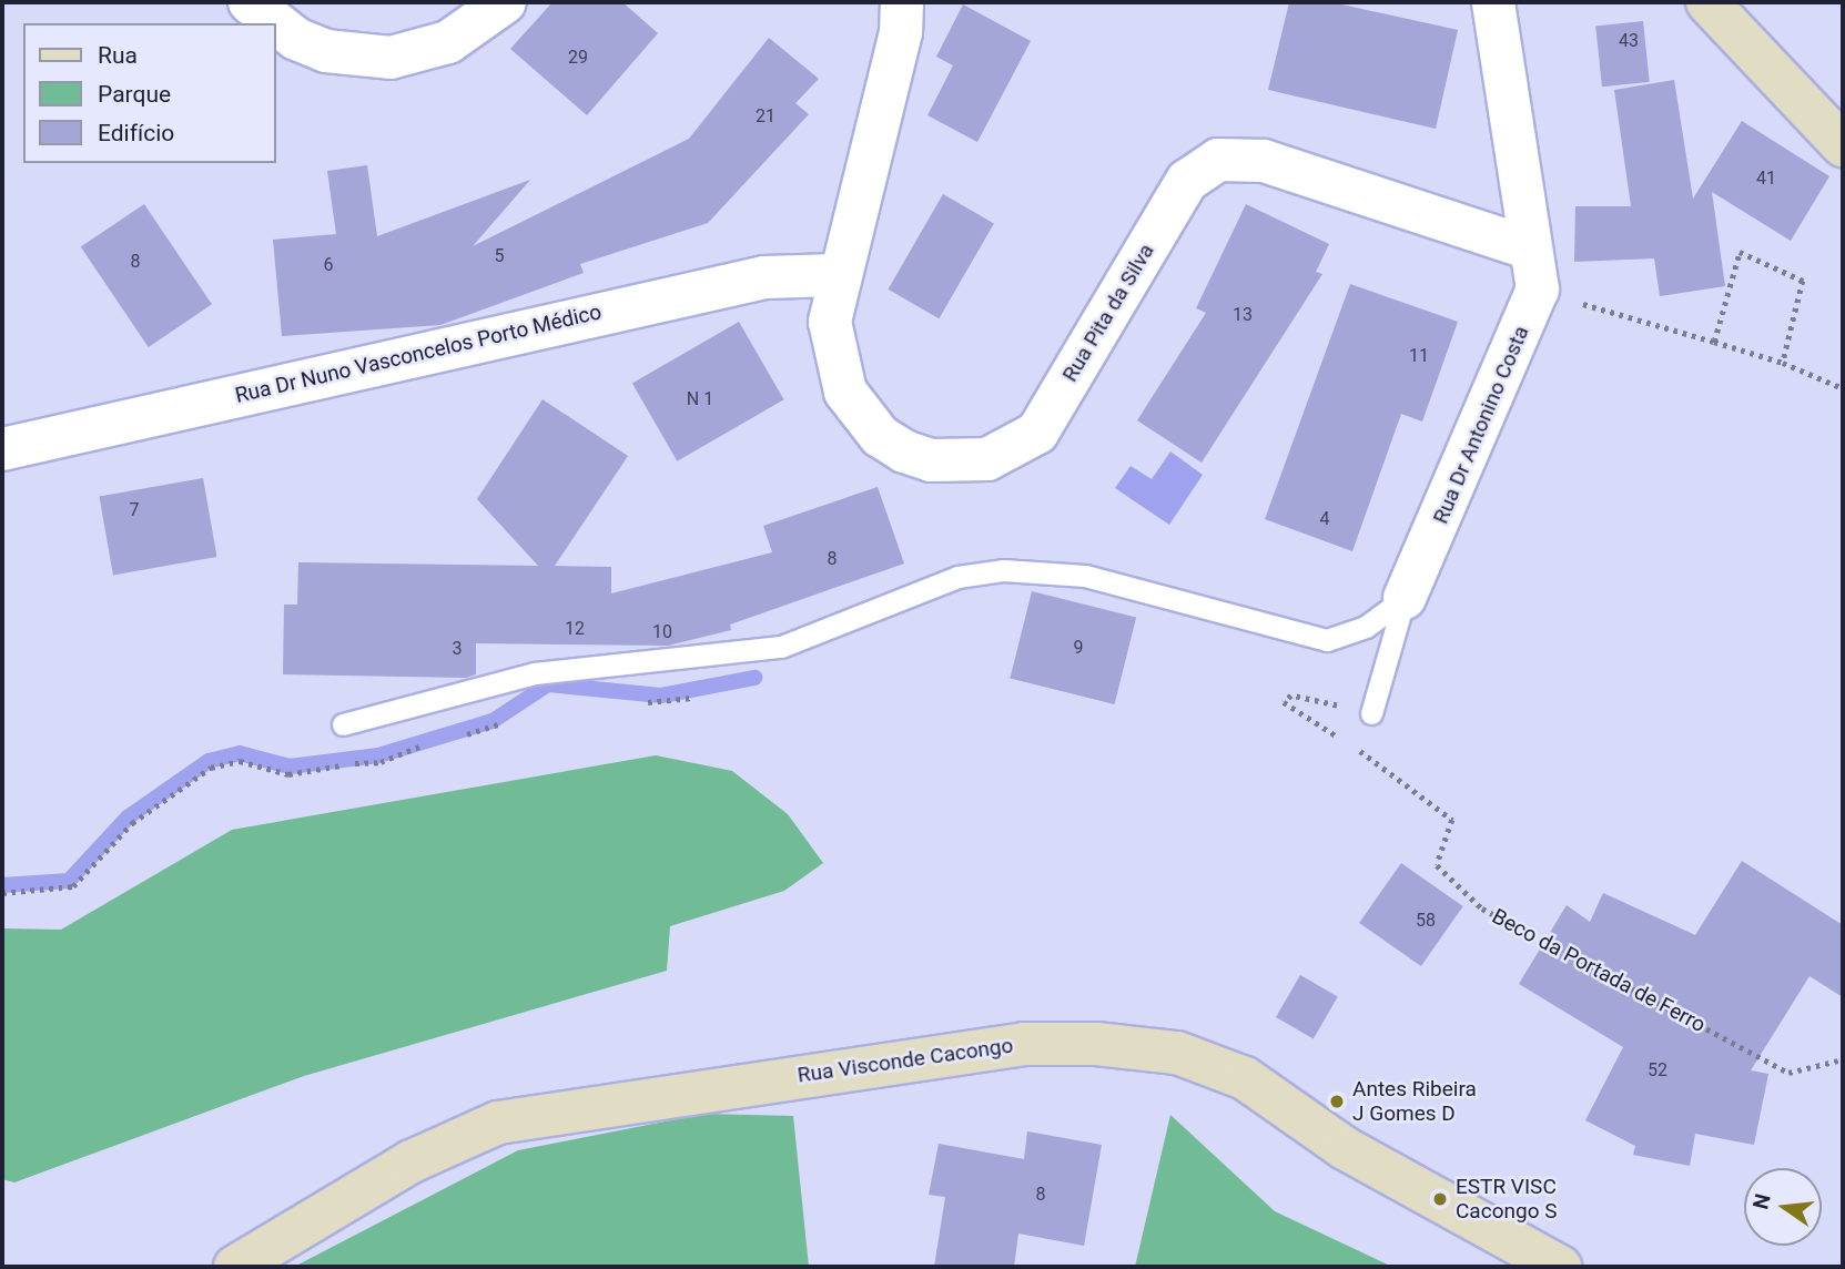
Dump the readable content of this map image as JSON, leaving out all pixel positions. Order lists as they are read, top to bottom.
{
  "streets": {
    "main road": ["Rua Visconde Cacongo"],
    "street": ["Rua Pita da Silva", "Rua Dr Nuno Vasconcelos Porto Médico", "Rua Dr Antonino Costa"],
    "path": ["Beco da Portada de Ferro"]
  },
  "crossings": [
    ["Rua Pita da Silva", "Rua Dr Nuno Vasconcelos Porto Médico"]
  ],
  "places": ["Antes Ribeira J Gomes D", "ESTR VISC Cacongo S"],
  "house_numbers": [
    "43",
    "29",
    "21",
    "41",
    "5",
    "8",
    "6",
    "13",
    "11",
    "N 1",
    "7",
    "4",
    "8",
    "12",
    "10",
    "9",
    "3",
    "58",
    "52",
    "8"
  ],
  "legend": ["Rua", "Parque", "Edifício"],
  "north": "left"
}
